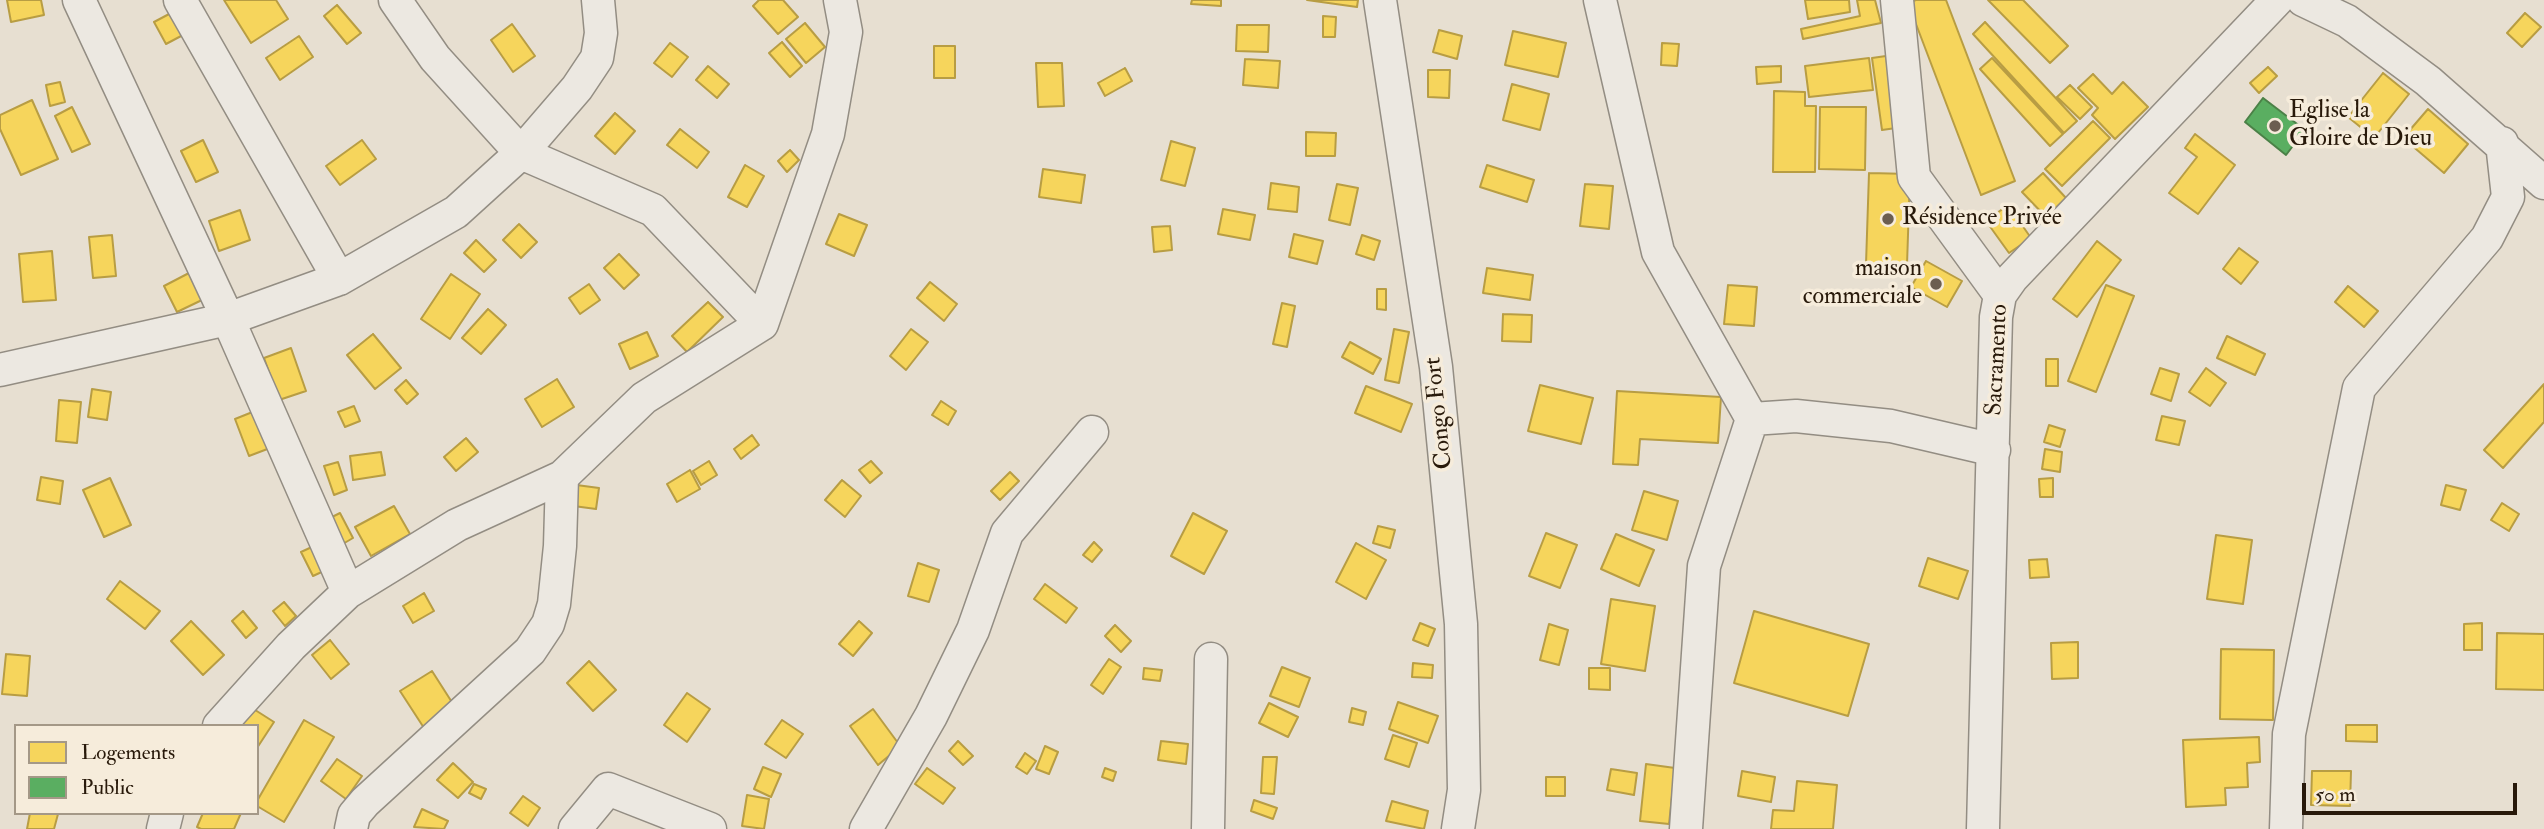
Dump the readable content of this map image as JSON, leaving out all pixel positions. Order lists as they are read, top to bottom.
{
  "streets": {
    "street": ["Sacramento", "Congo Fort"]
  },
  "places": ["Eglise la Gloire de Dieu", "Résidence Privée", "maison commerciale"],
  "legend": ["Logements", "Public"],
  "scale_bar": "50 m"
}
